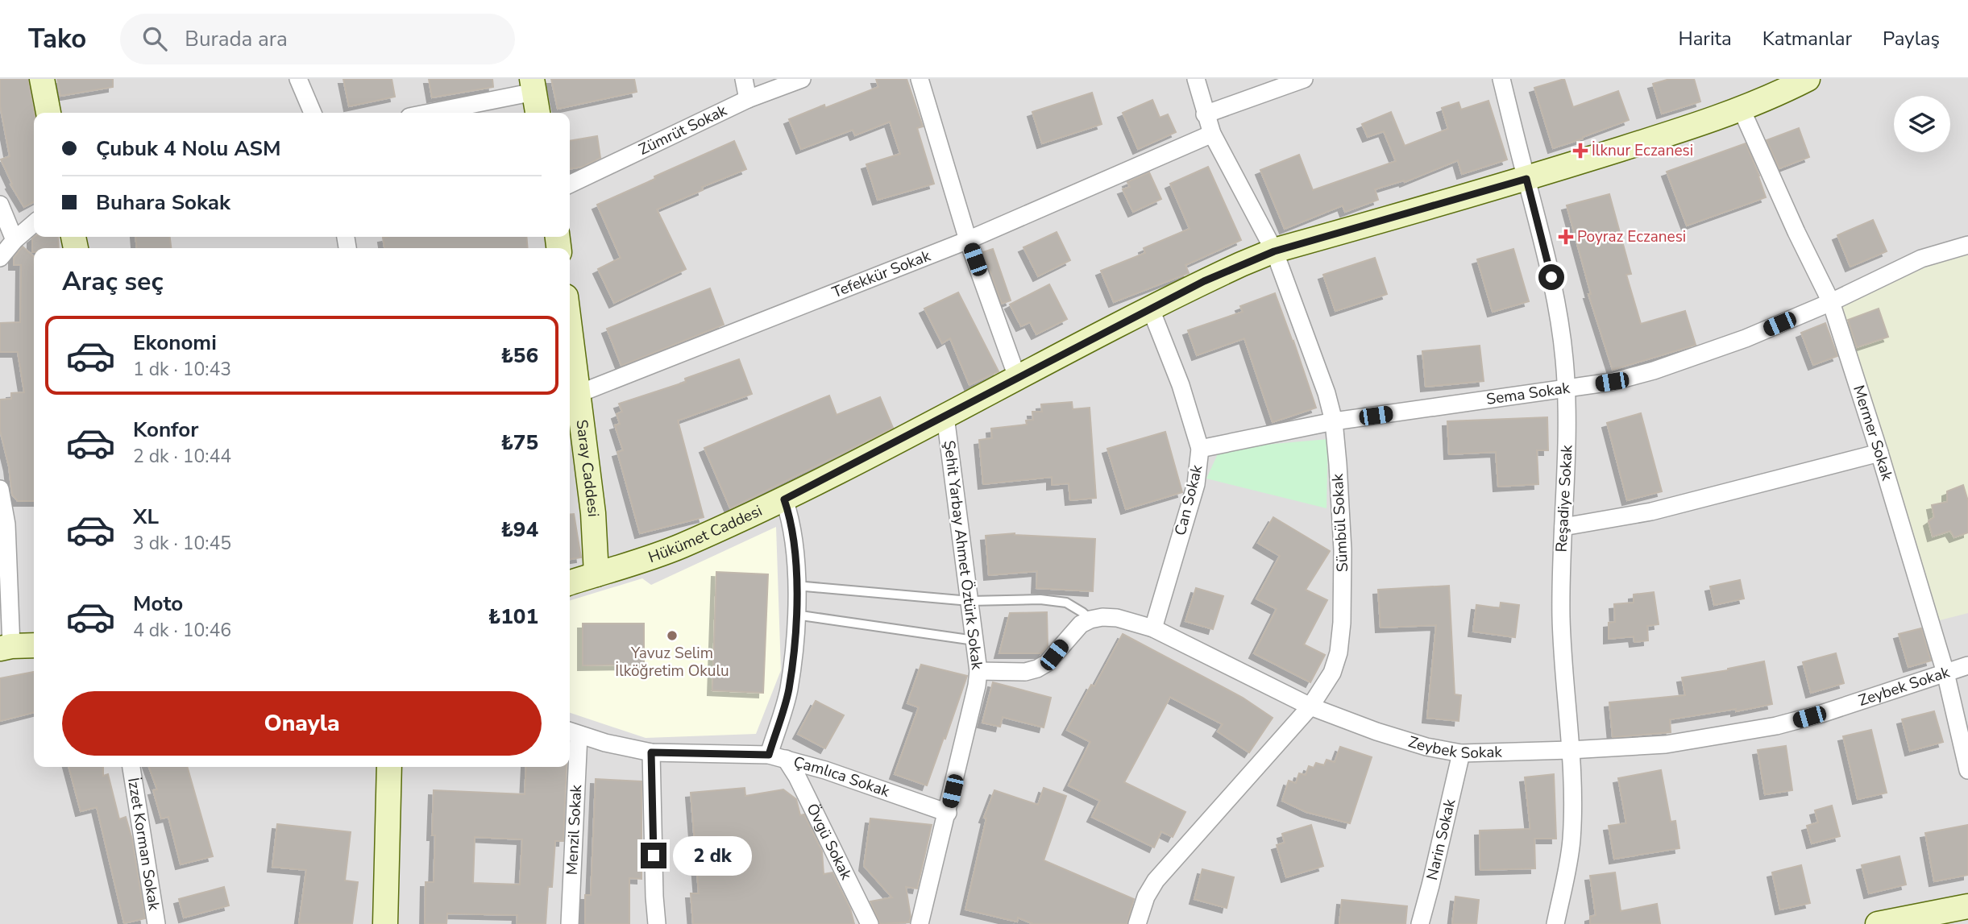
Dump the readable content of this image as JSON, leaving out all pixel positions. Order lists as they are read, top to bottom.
{
  "streets": {
    "street": [
      "Zümrüt Sokak",
      "Tefekkür Sokak",
      "Sema Sokak",
      "Mermer Sokak",
      "Saray Caddesi",
      "Reşadiye Sokak",
      "Can Sokak",
      "Sümbül Sokak",
      "Hükümet Caddesi",
      "Şehit Yarbay Ahmet Öztürk Sokak",
      "Zeybek Sokak",
      "Çamlıca Sokak",
      "Menzil Sokak",
      "Narin Sokak",
      "Övgü Sokak",
      "İzzet Korman Sokak"
    ]
  },
  "crossings": [
    ["Tefekkür Sokak", "Saray Caddesi"],
    ["Tefekkür Sokak", "Sümbül Sokak"],
    ["Sema Sokak", "Mermer Sokak"],
    ["Sema Sokak", "Reşadiye Sokak"],
    ["Sema Sokak", "Can Sokak"],
    ["Sema Sokak", "Sümbül Sokak"],
    ["Mermer Sokak", "Hükümet Caddesi"],
    ["Mermer Sokak", "Zeybek Sokak"],
    ["Saray Caddesi", "Hükümet Caddesi"],
    ["Reşadiye Sokak", "Hükümet Caddesi"],
    ["Reşadiye Sokak", "Zeybek Sokak"],
    ["Can Sokak", "Hükümet Caddesi"],
    ["Can Sokak", "Zeybek Sokak"],
    ["Sümbül Sokak", "Hükümet Caddesi"],
    ["Sümbül Sokak", "Zeybek Sokak"],
    ["Hükümet Caddesi", "Şehit Yarbay Ahmet Öztürk Sokak"],
    ["Şehit Yarbay Ahmet Öztürk Sokak", "Çamlıca Sokak"],
    ["Zeybek Sokak", "Narin Sokak"],
    ["Çamlıca Sokak", "Menzil Sokak"],
    ["Çamlıca Sokak", "Övgü Sokak"]
  ],
  "places": {
    "health": ["İlknur Eczanesi", "Poyraz Eczanesi"],
    "other": ["Yavuz Selim İlköğretim Okulu"]
  },
  "page": {
    "header": "Tako",
    "search": "Burada ara",
    "nav": ["Harita", "Katmanlar", "Paylaş"],
    "banner": ["Çubuk 4 Nolu ASM", "Buhara Sokak"],
    "heading": "Araç seç",
    "list": [
      {
        "name": "Ekonomi",
        "note": "1 dk · 10:43",
        "value": "₺56"
      },
      {
        "name": "Konfor",
        "note": "2 dk · 10:44",
        "value": "₺75"
      },
      {
        "name": "XL",
        "note": "3 dk · 10:45",
        "value": "₺94"
      },
      {
        "name": "Moto",
        "note": "4 dk · 10:46",
        "value": "₺101"
      }
    ],
    "buttons": "Onayla",
    "bubble": "2 dk"
  }
}
